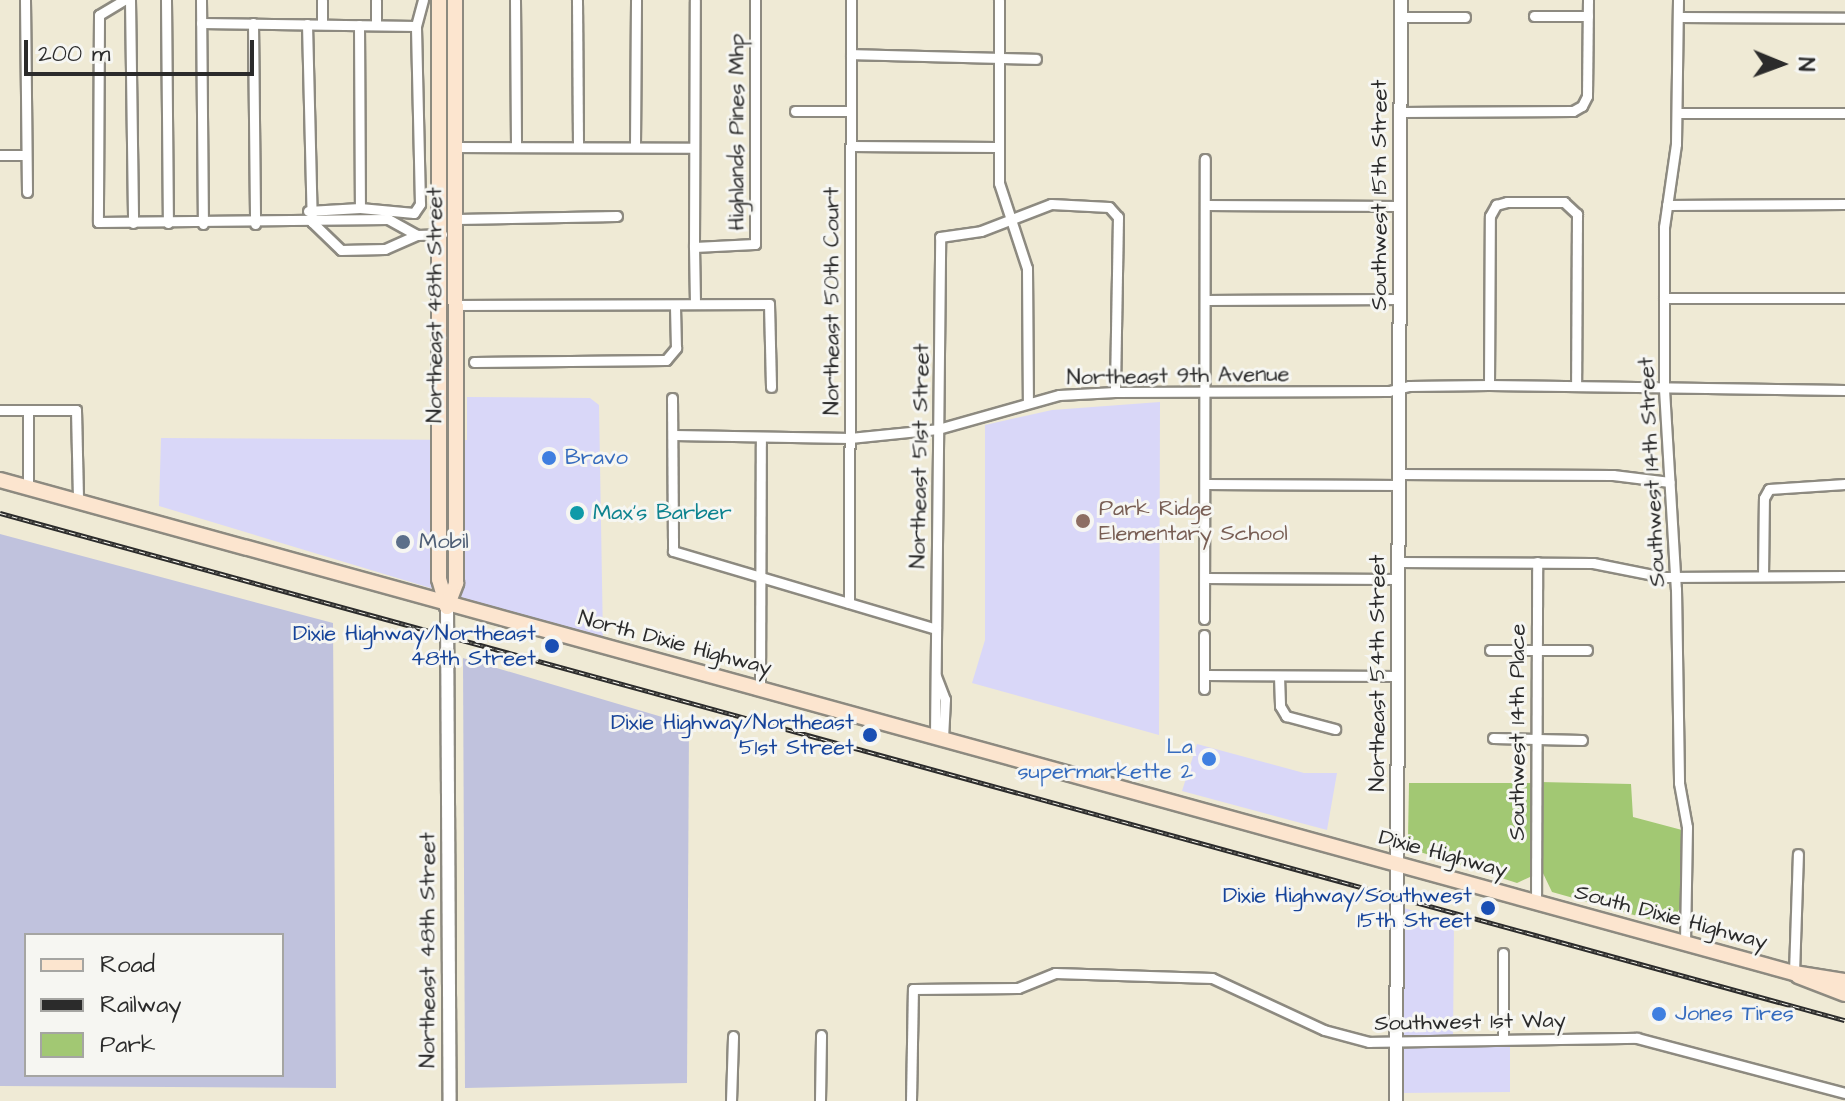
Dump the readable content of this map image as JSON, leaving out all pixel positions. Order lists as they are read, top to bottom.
{
  "streets": {
    "main road": [
      "Northeast 48th Street",
      "North Dixie Highway",
      "Dixie Highway",
      "South Dixie Highway"
    ],
    "street": [
      "Highlands Pines Mhp",
      "Southwest 15th Street",
      "Northeast 50th Court",
      "Northeast 9th Avenue",
      "Northeast 51st Street",
      "Southwest 14th Street",
      "Northeast 54th Street",
      "Southwest 14th Place",
      "Southwest 1st Way"
    ]
  },
  "crossings": [
    ["Southwest 15th Street", "Northeast 9th Avenue"],
    ["Southwest 15th Street", "Northeast 54th Street"],
    ["Northeast 50th Court", "Northeast 9th Avenue"],
    ["Northeast 48th Street", "North Dixie Highway"],
    ["Northeast 9th Avenue", "Northeast 51st Street"],
    ["Northeast 9th Avenue", "Southwest 14th Street"],
    ["Northeast 9th Avenue", "Northeast 54th Street"],
    ["Northeast 51st Street", "North Dixie Highway"],
    ["Southwest 14th Street", "South Dixie Highway"],
    ["North Dixie Highway", "Dixie Highway"],
    ["Northeast 54th Street", "Dixie Highway"],
    ["Northeast 54th Street", "Southwest 1st Way"],
    ["Southwest 14th Place", "Dixie Highway"],
    ["Southwest 14th Place", "South Dixie Highway"],
    ["Dixie Highway", "South Dixie Highway"]
  ],
  "places": [
    "Bravo",
    "Max’s Barber",
    "Park Ridge Elementary School",
    "Mobil",
    "Dixie Highway/Northeast 48th Street",
    "Dixie Highway/Northeast 51st Street",
    "La supermarkette 2",
    "Dixie Highway/Southwest 15th Street",
    "Jones Tires"
  ],
  "legend": ["Road", "Railway", "Park"],
  "scale_bar": "200 m",
  "north": "right"
}
